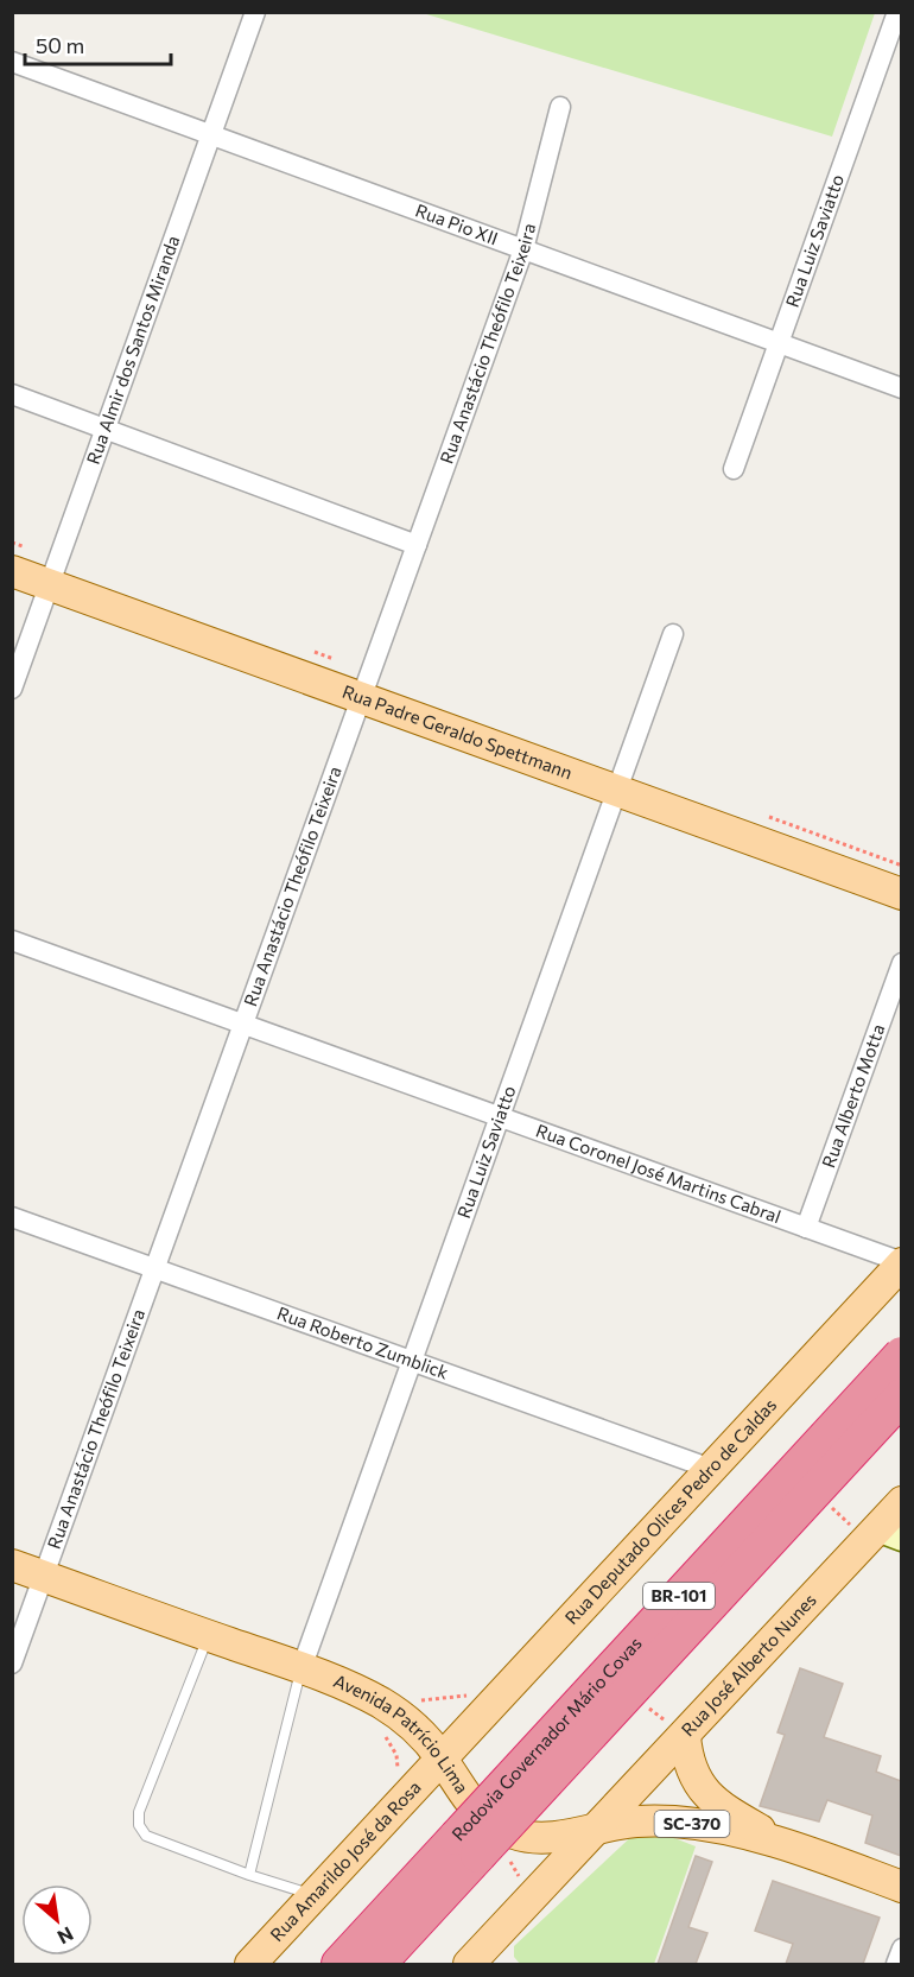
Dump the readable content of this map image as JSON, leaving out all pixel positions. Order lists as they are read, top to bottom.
{
  "streets": {
    "highway": ["BR-101", "Rodovia Governador Mário Covas"],
    "main road": [
      "Rua Padre Geraldo Spettmann",
      "Rua Deputado Olices Pedro de Caldas",
      "Rua José Alberto Nunes",
      "Avenida Patrício Lima",
      "SC-370",
      "Rua Amarildo José da Rosa"
    ],
    "street": [
      "Rua Pio XII",
      "Rua Luiz Saviatto",
      "Rua Anastácio Theófilo Teixeira",
      "Rua Almir dos Santos Miranda",
      "Rua Alberto Motta",
      "Rua Coronel José Martins Cabral",
      "Rua Roberto Zumblick"
    ]
  },
  "crossings": [
    ["Rua Pio XII", "Rua Luiz Saviatto"],
    ["Rua Pio XII", "Rua Anastácio Theófilo Teixeira"],
    ["Rua Pio XII", "Rua Almir dos Santos Miranda"],
    ["Rua Luiz Saviatto", "Rua Padre Geraldo Spettmann"],
    ["Rua Luiz Saviatto", "Rua Coronel José Martins Cabral"],
    ["Rua Luiz Saviatto", "Rua Roberto Zumblick"],
    ["Rua Luiz Saviatto", "Avenida Patrício Lima"],
    ["Rua Anastácio Theófilo Teixeira", "Rua Padre Geraldo Spettmann"],
    ["Rua Anastácio Theófilo Teixeira", "Rua Coronel José Martins Cabral"],
    ["Rua Anastácio Theófilo Teixeira", "Rua Roberto Zumblick"],
    ["Rua Anastácio Theófilo Teixeira", "Avenida Patrício Lima"],
    ["Rua Almir dos Santos Miranda", "Rua Padre Geraldo Spettmann"],
    ["Rua Alberto Motta", "Rua Coronel José Martins Cabral"],
    ["Rua Coronel José Martins Cabral", "Rua Deputado Olices Pedro de Caldas"],
    ["Rua Roberto Zumblick", "Rua Deputado Olices Pedro de Caldas"],
    ["Rua Deputado Olices Pedro de Caldas", "Avenida Patrício Lima"],
    ["Rua Deputado Olices Pedro de Caldas", "Rua Amarildo José da Rosa"],
    ["Rua José Alberto Nunes", "Avenida Patrício Lima"],
    ["Avenida Patrício Lima", "Rua Amarildo José da Rosa"]
  ],
  "scale_bar": "50 m",
  "north": "bottom right"
}
